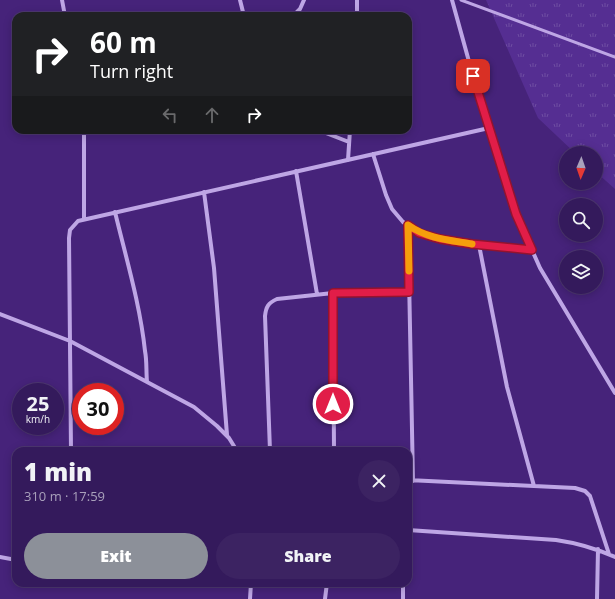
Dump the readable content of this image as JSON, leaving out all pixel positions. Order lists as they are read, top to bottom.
{
  "north": "bottom",
  "page": {
    "turn": ["60 m", "Turn right"],
    "speed": "25 km/h",
    "limit": "30",
    "heading": ["1 min", "310 m · 17:59"],
    "buttons": ["Exit", "Share"]
  }
}
